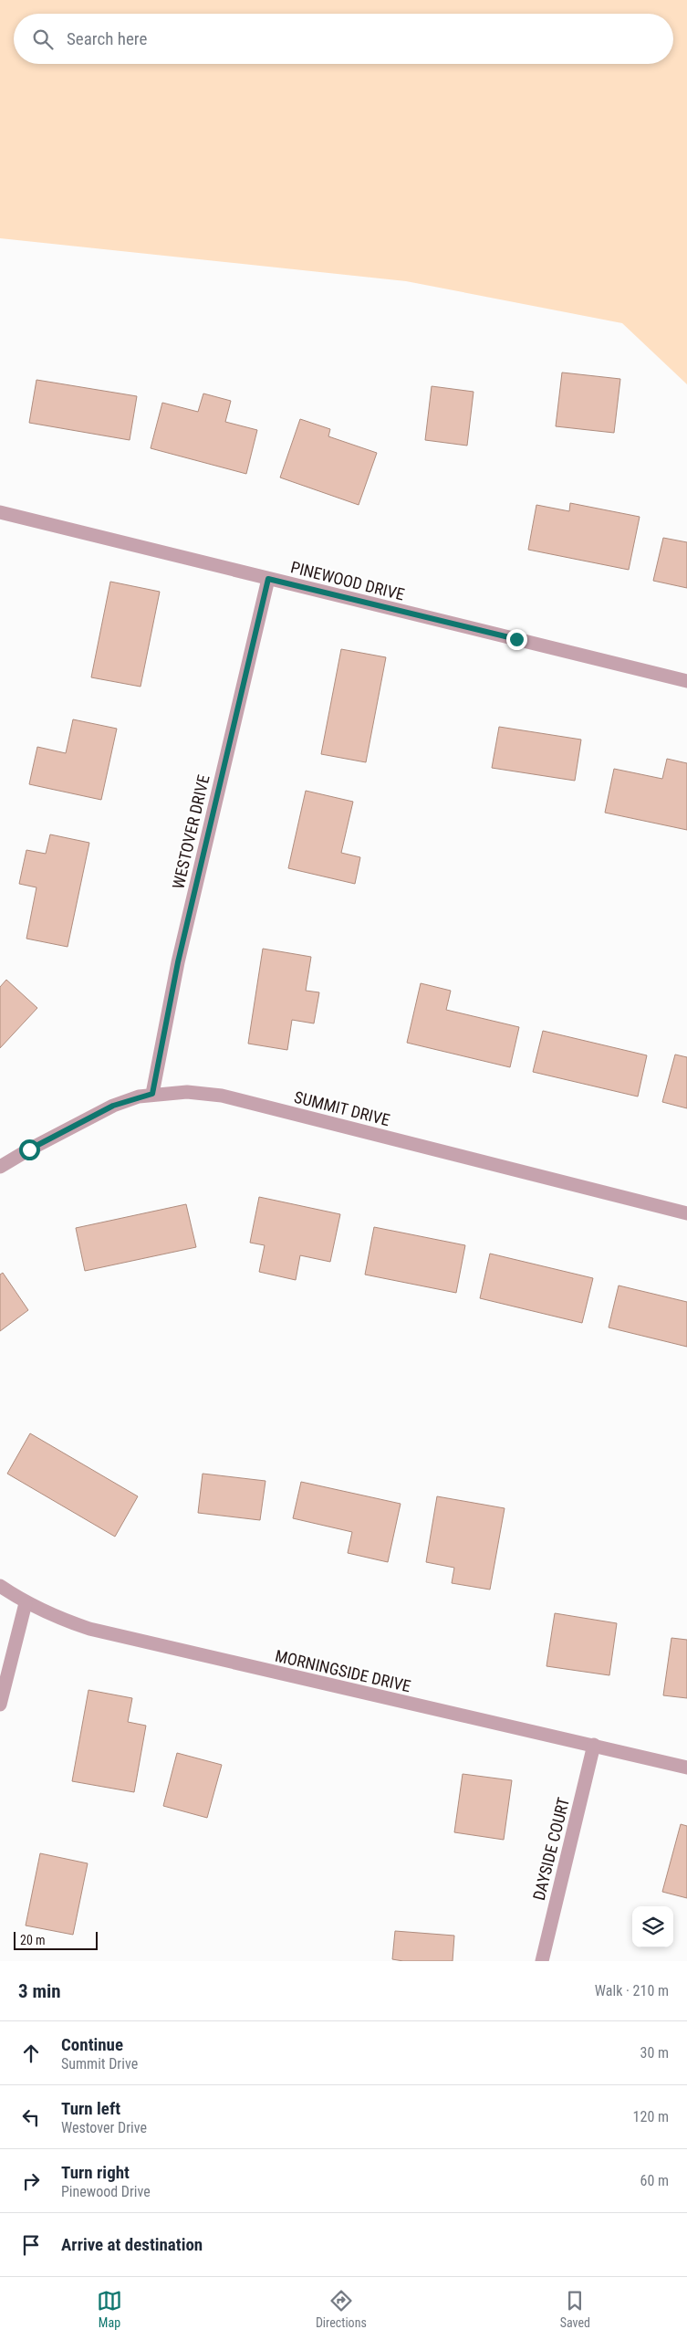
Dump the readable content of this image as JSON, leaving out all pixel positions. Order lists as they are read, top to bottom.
{
  "streets": {
    "street": [
      "PINEWOOD DRIVE",
      "WESTOVER DRIVE",
      "SUMMIT DRIVE",
      "MORNINGSIDE DRIVE",
      "DAYSIDE COURT"
    ]
  },
  "crossings": [
    ["PINEWOOD DRIVE", "WESTOVER DRIVE"],
    ["WESTOVER DRIVE", "SUMMIT DRIVE"],
    ["MORNINGSIDE DRIVE", "DAYSIDE COURT"]
  ],
  "scale_bar": "20 m",
  "page": {
    "search": "Search here",
    "scale": "20 m",
    "heading": ["3 min", "Walk · 210 m"],
    "list": [
      ["Continue", "Summit Drive", "30 m"],
      ["Turn left", "Westover Drive", "120 m"],
      ["Turn right", "Pinewood Drive", "60 m"],
      "Arrive at destination"
    ],
    "nav": ["Map", "Directions", "Saved"]
  }
}
